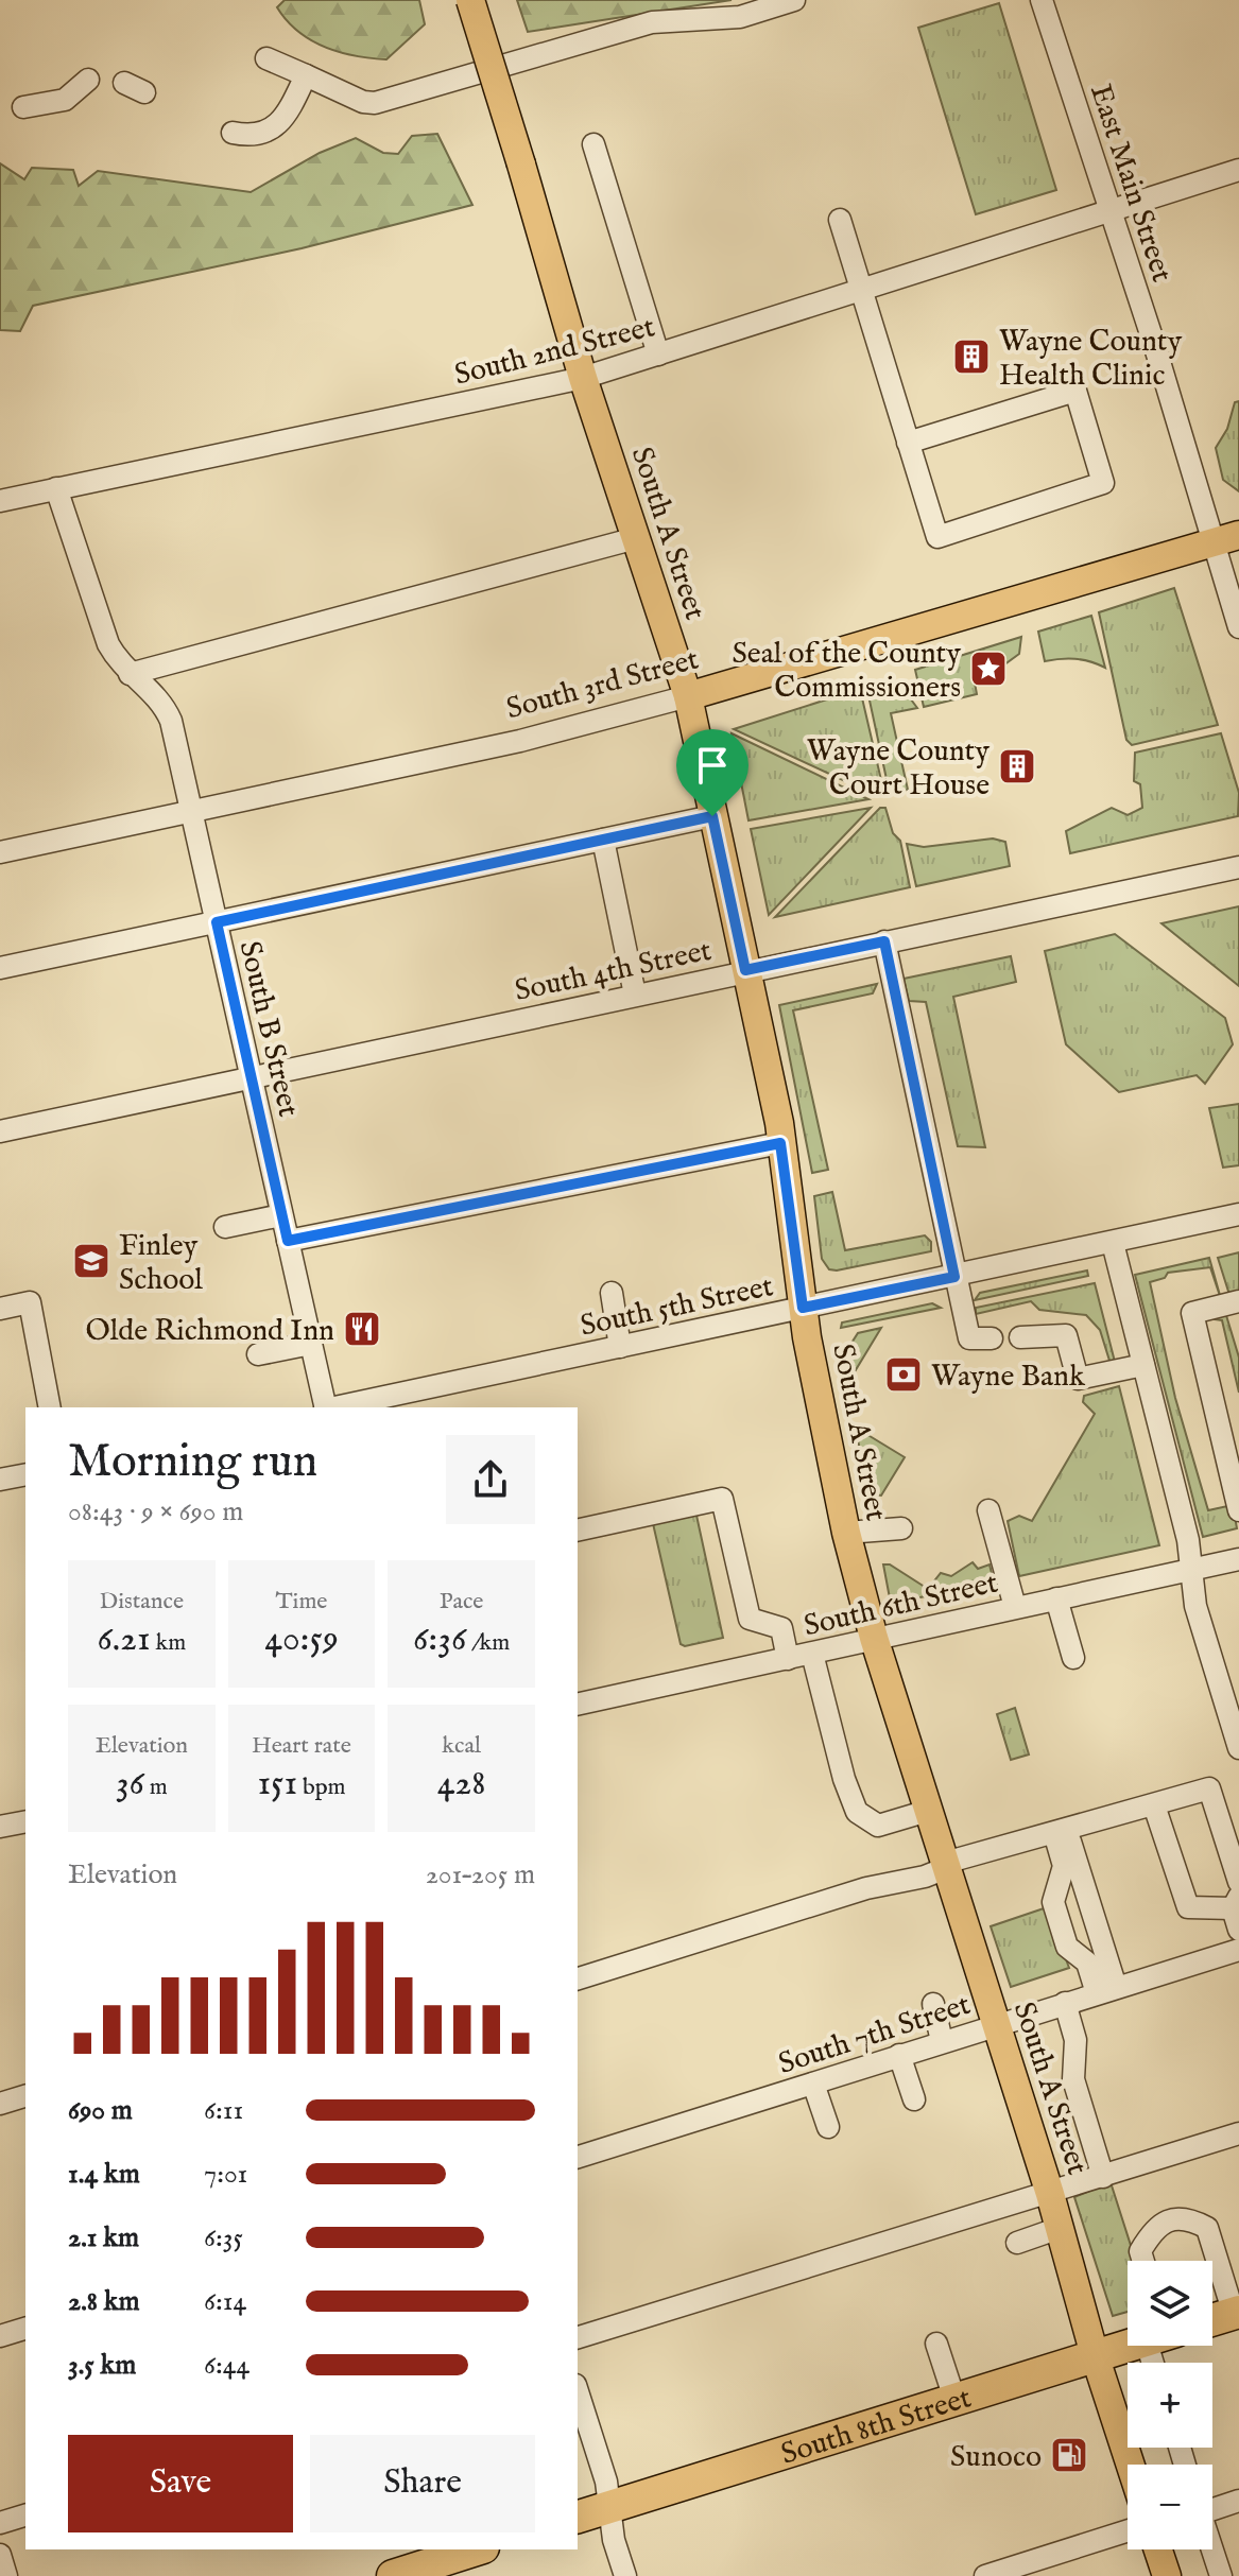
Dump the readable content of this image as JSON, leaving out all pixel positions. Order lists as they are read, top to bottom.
{
  "streets": {
    "highway": ["South 8th Street"],
    "main road": ["South A Street", "South 3rd Street"],
    "street": [
      "East Main Street",
      "South 2nd Street",
      "South 4th Street",
      "South B Street",
      "South 5th Street",
      "South 6th Street",
      "South 7th Street"
    ]
  },
  "crossings": [
    ["East Main Street", "South 2nd Street"],
    ["East Main Street", "South 3rd Street"],
    ["South 2nd Street", "South A Street"],
    ["South 2nd Street", "South B Street"],
    ["South A Street", "South 3rd Street"],
    ["South A Street", "South 4th Street"],
    ["South A Street", "South 5th Street"],
    ["South A Street", "South 6th Street"],
    ["South A Street", "South 7th Street"],
    ["South A Street", "South 8th Street"],
    ["South 3rd Street", "South B Street"],
    ["South 4th Street", "South B Street"]
  ],
  "places": {
    "building": ["Wayne County Health Clinic", "Wayne County Court House"],
    "place": ["Seal of the County Commissioners"],
    "school or university": ["Finley School"],
    "restaurant": ["Olde Richmond Inn"],
    "bank": ["Wayne Bank"],
    "fuel station": ["Sunoco"]
  },
  "page": {
    "heading": ["Morning run", "08:43 · 9 × 690 m"],
    "stats": [
      ["Distance", "6.21 km"],
      ["Time", "40:59"],
      ["Pace", "6:36 /km"],
      ["Elevation", "36 m"],
      ["Heart rate", "151 bpm"],
      ["kcal", "428"]
    ],
    "chart": ["Elevation", "201–205 m"],
    "list": [
      {
        "name": "690 m",
        "note": "6:11"
      },
      {
        "name": "1.4 km",
        "note": "7:01"
      },
      {
        "name": "2.1 km",
        "note": "6:35"
      },
      {
        "name": "2.8 km",
        "note": "6:14"
      },
      {
        "name": "3.5 km",
        "note": "6:44"
      }
    ],
    "map_buttons": ["+", "−"],
    "buttons": ["Save", "Share"]
  }
}
